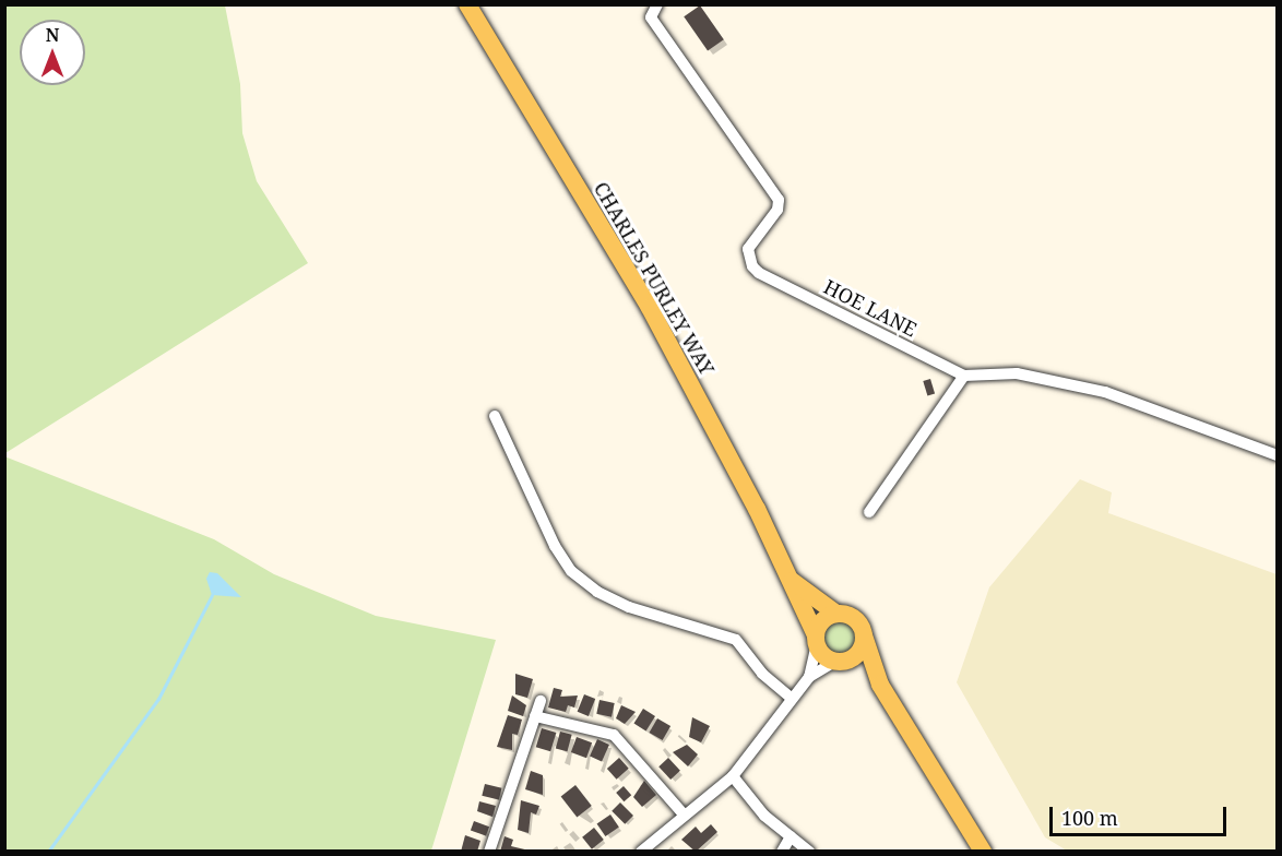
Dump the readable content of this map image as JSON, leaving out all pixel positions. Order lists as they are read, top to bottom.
{
  "streets": {
    "main road": ["CHARLES PURLEY WAY"],
    "street": ["HOE LANE"]
  },
  "scale_bar": "100 m",
  "north": "top"
}
